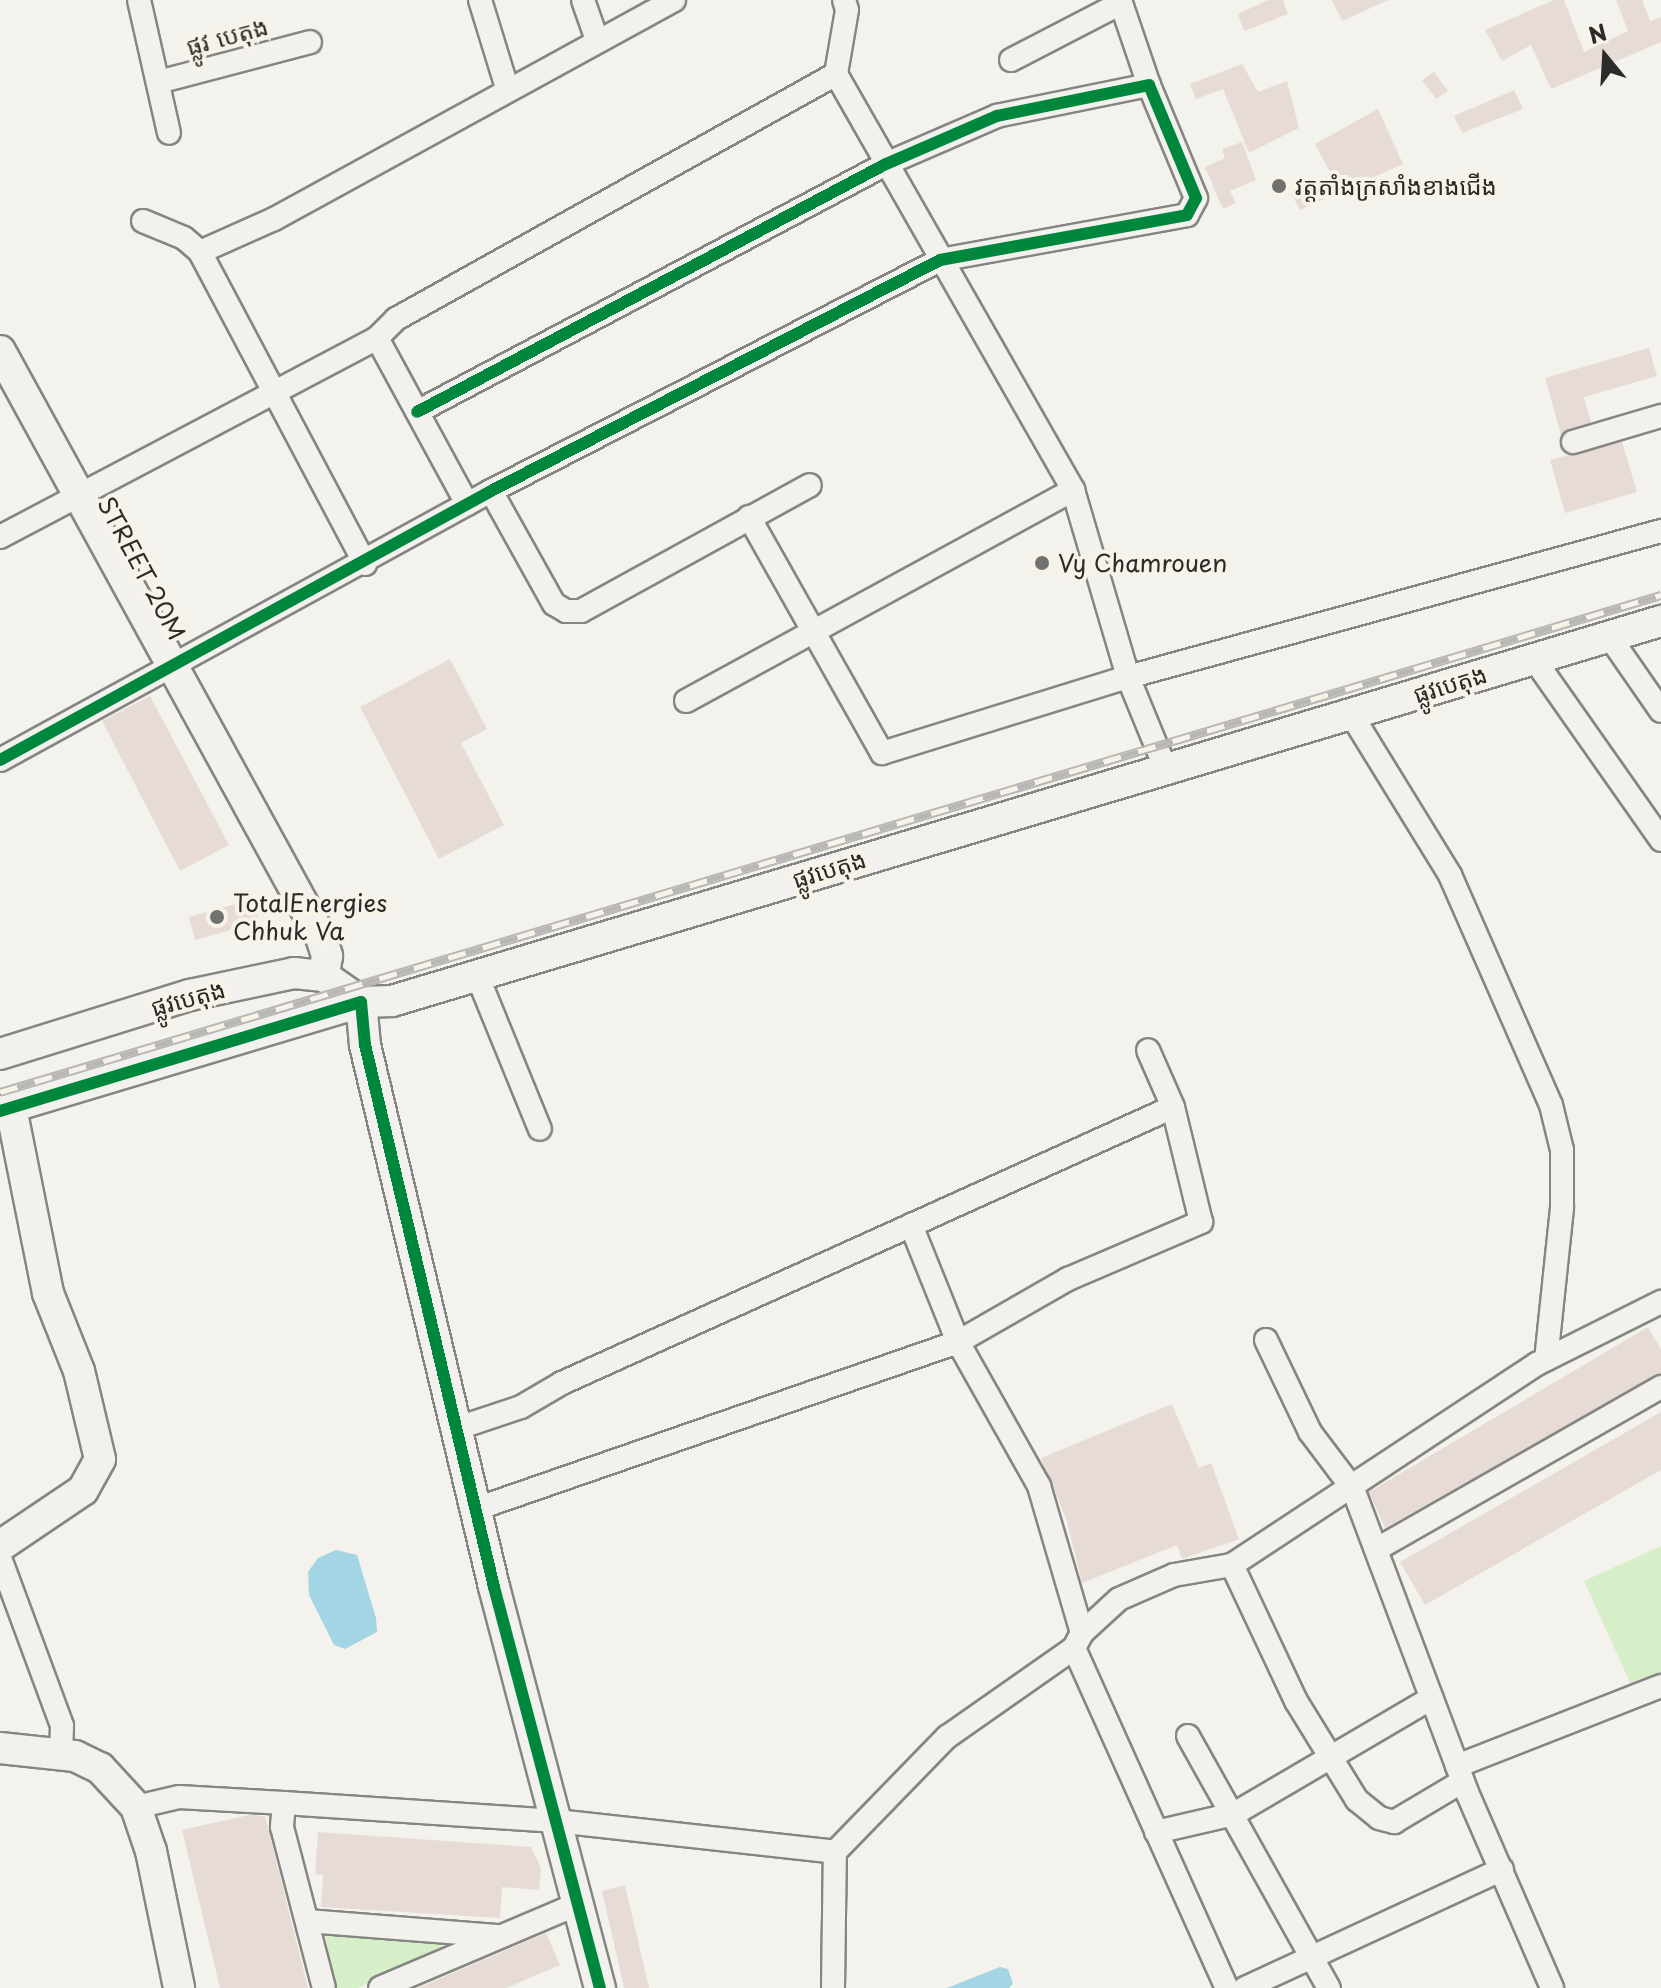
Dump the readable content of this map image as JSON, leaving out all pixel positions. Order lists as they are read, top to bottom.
{
  "streets": {
    "street": ["ផ្លូវ បេតុង", "STREET 20M", "ផ្លូវបេតុង"]
  },
  "crossings": [
    ["STREET 20M", "ផ្លូវបេតុង"]
  ],
  "places": ["វត្តតាំងក្រសាំងខាងជើង", "Vy Chamrouen", "TotalEnergies Chhuk Va"],
  "north": "top"
}
